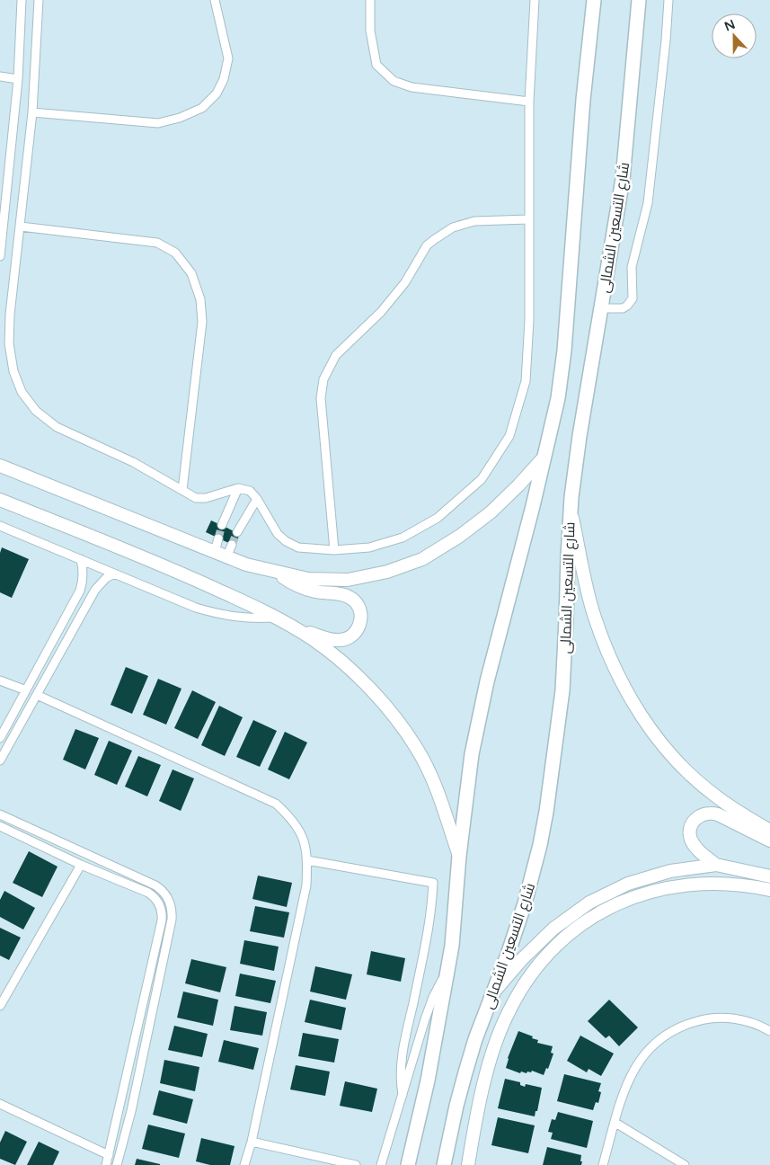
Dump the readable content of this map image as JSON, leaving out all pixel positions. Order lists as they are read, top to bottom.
{
  "streets": {
    "main road": ["شارع التسعين الشمالى"]
  },
  "north": "top"
}
